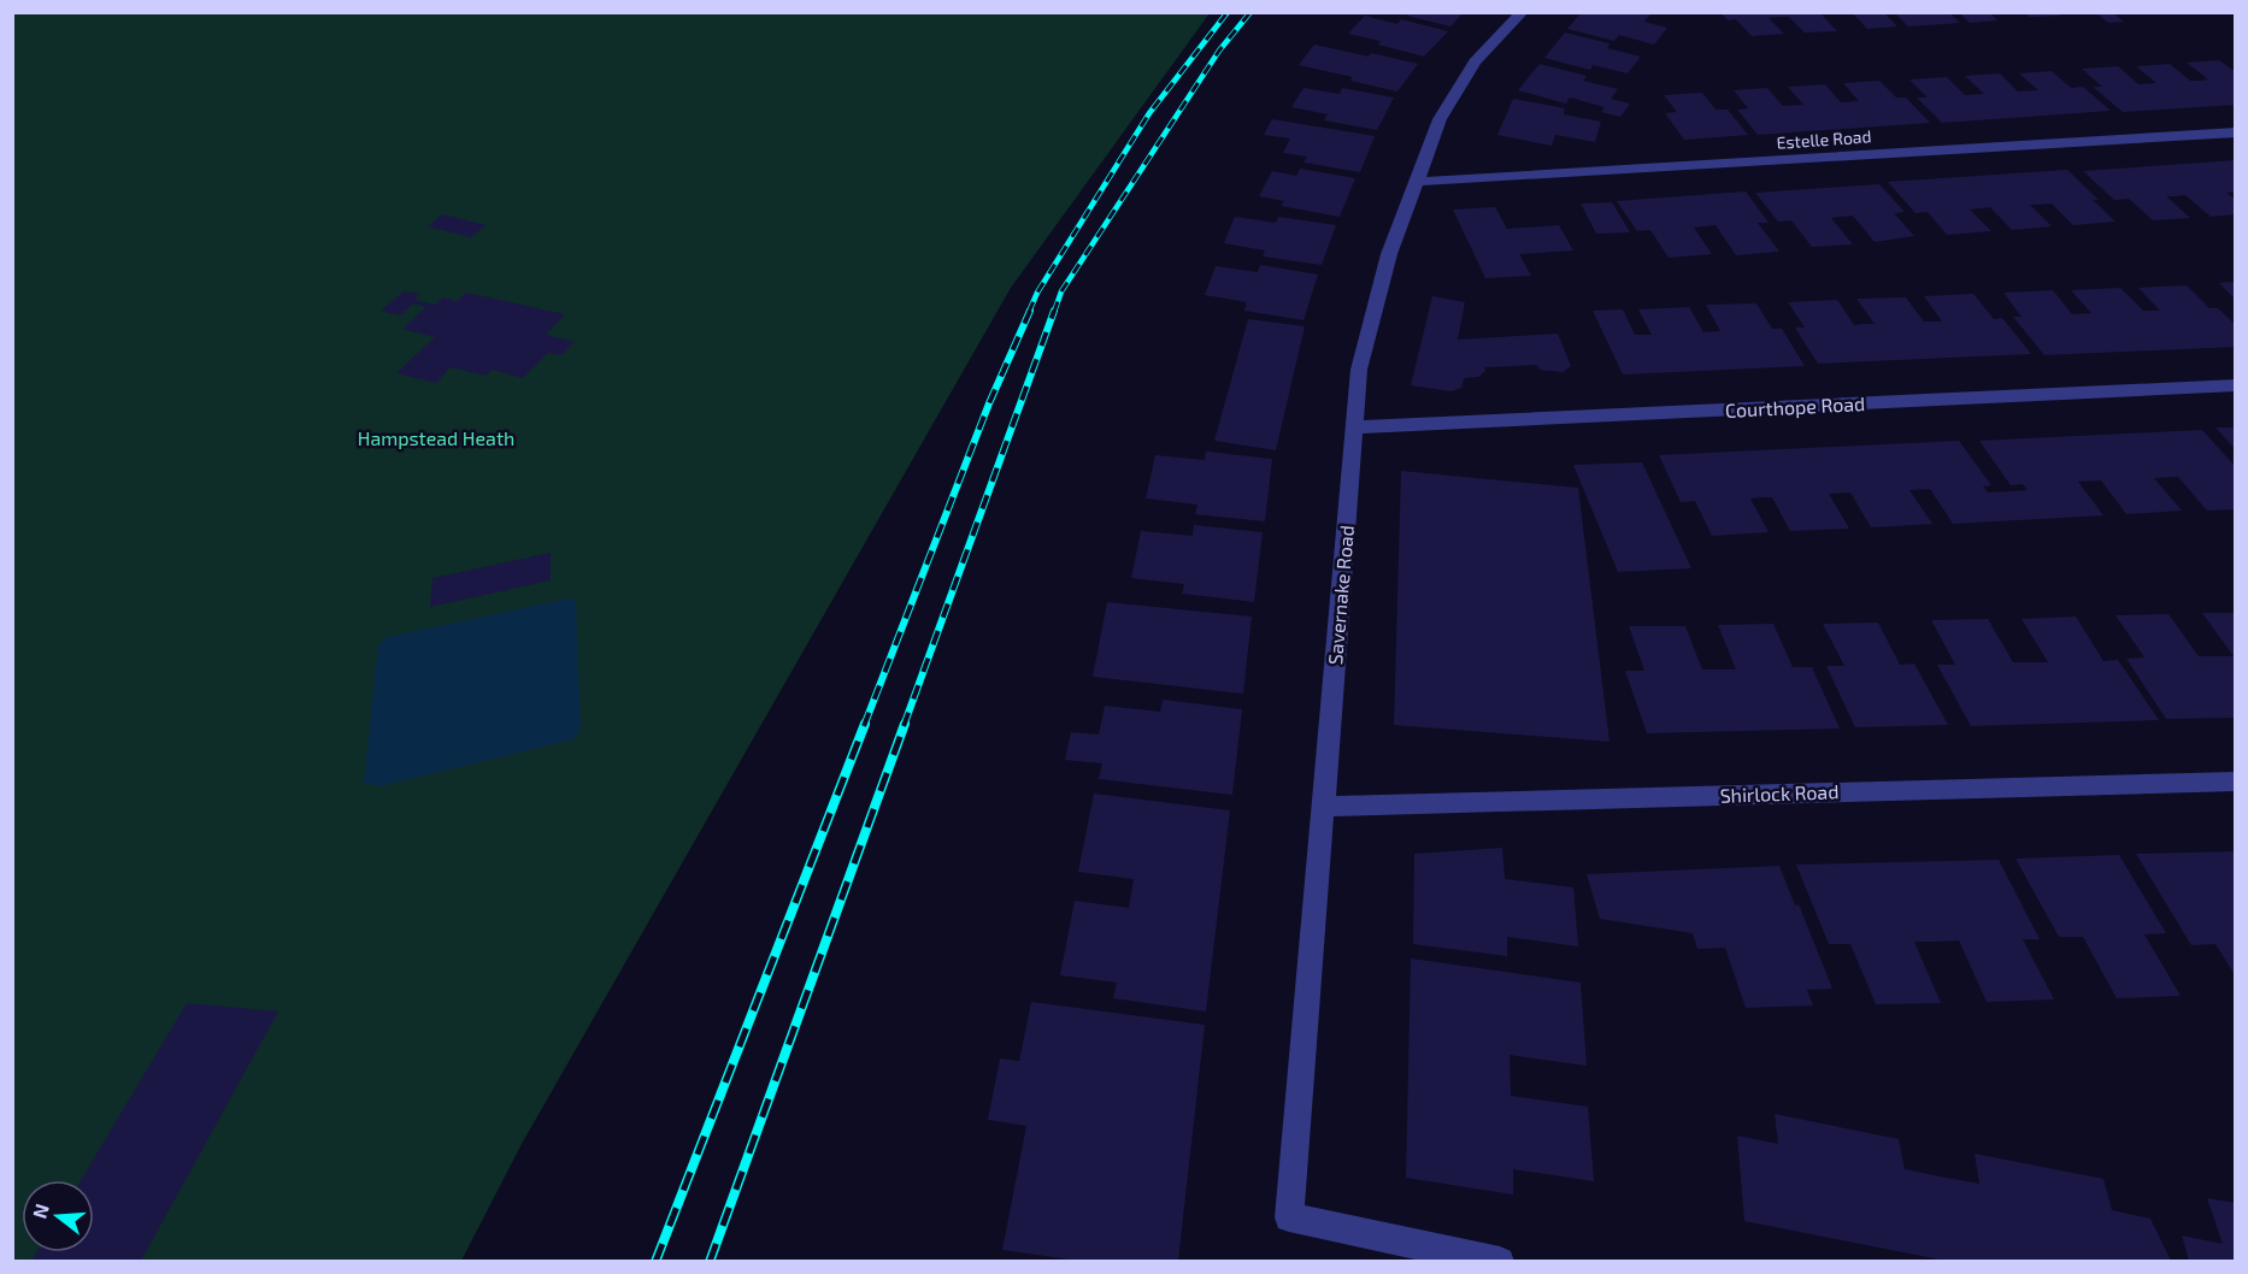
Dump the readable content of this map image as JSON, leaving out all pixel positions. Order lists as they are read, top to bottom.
{
  "streets": {
    "street": [
      "Estelle Road",
      "Courthope Road",
      "Savernake Road",
      "Shirlock Road"
    ]
  },
  "crossings": [
    ["Estelle Road", "Savernake Road"],
    ["Courthope Road", "Savernake Road"],
    ["Savernake Road", "Shirlock Road"]
  ],
  "parks": ["Hampstead Heath"],
  "north": "left"
}
